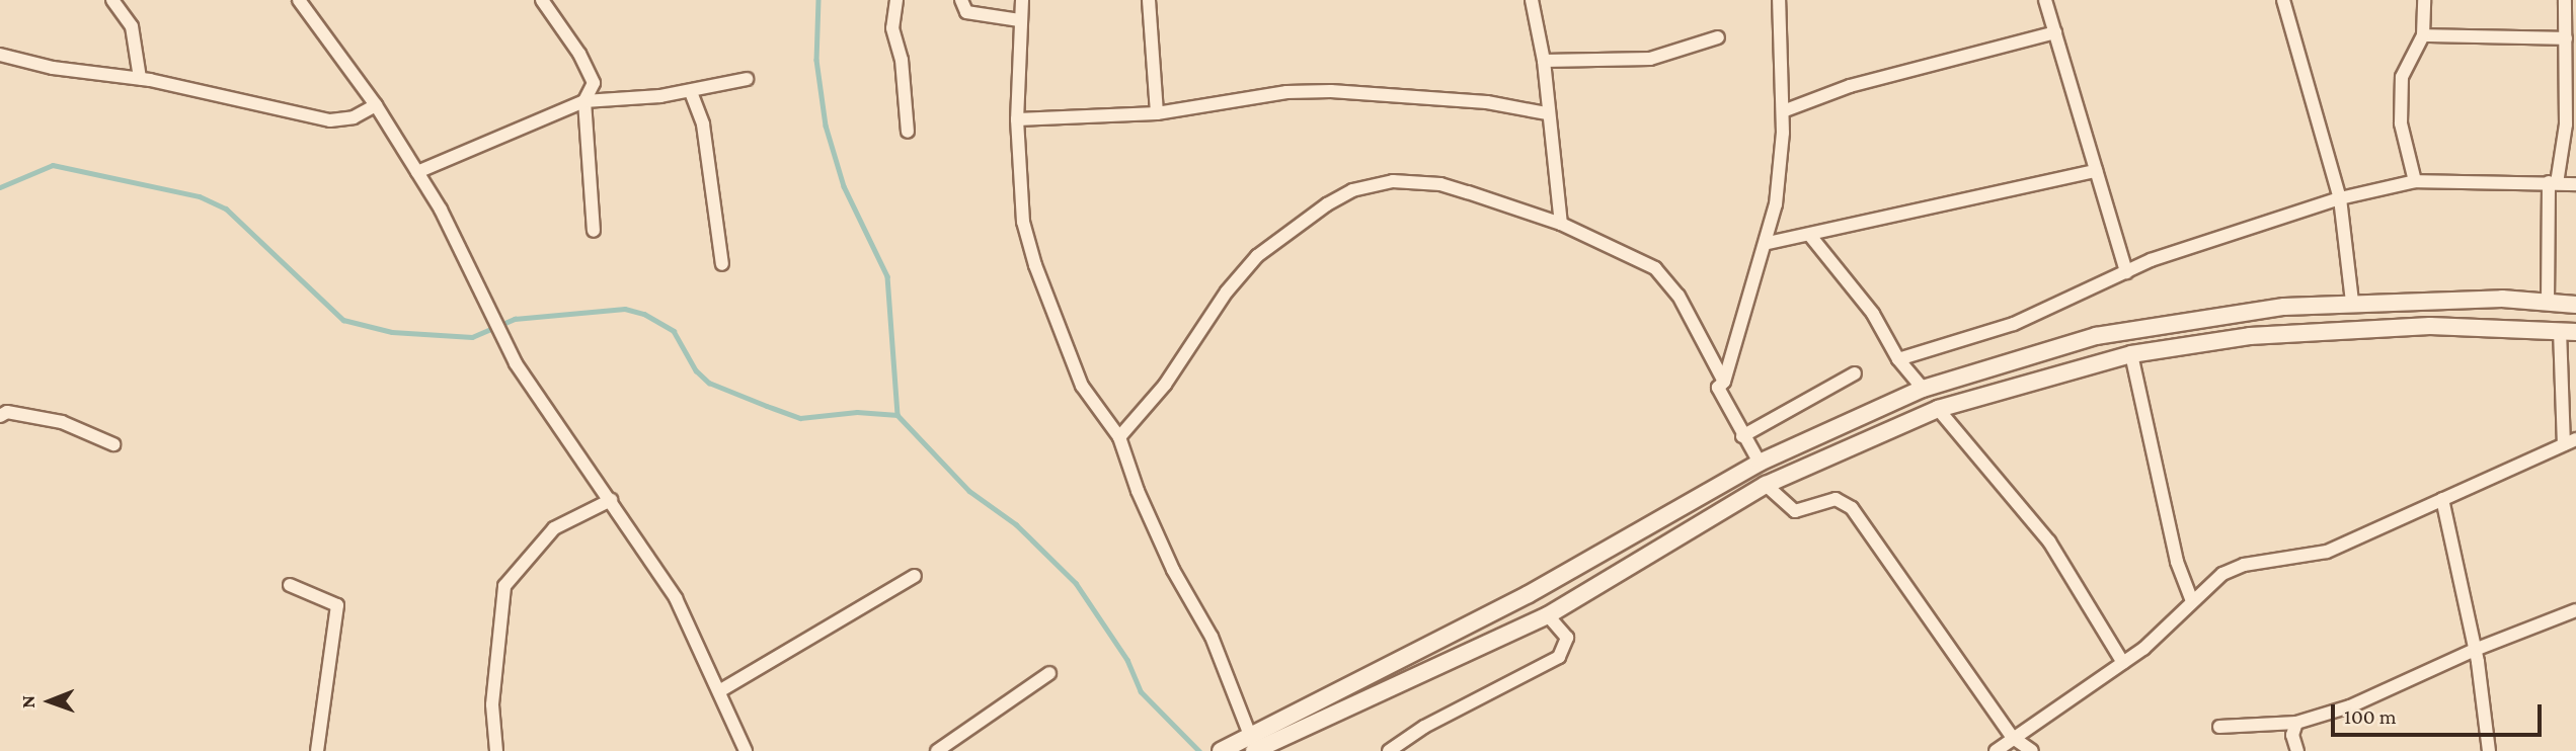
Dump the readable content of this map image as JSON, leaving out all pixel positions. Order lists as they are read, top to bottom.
{
  "scale_bar": "100 m",
  "north": "left"
}
